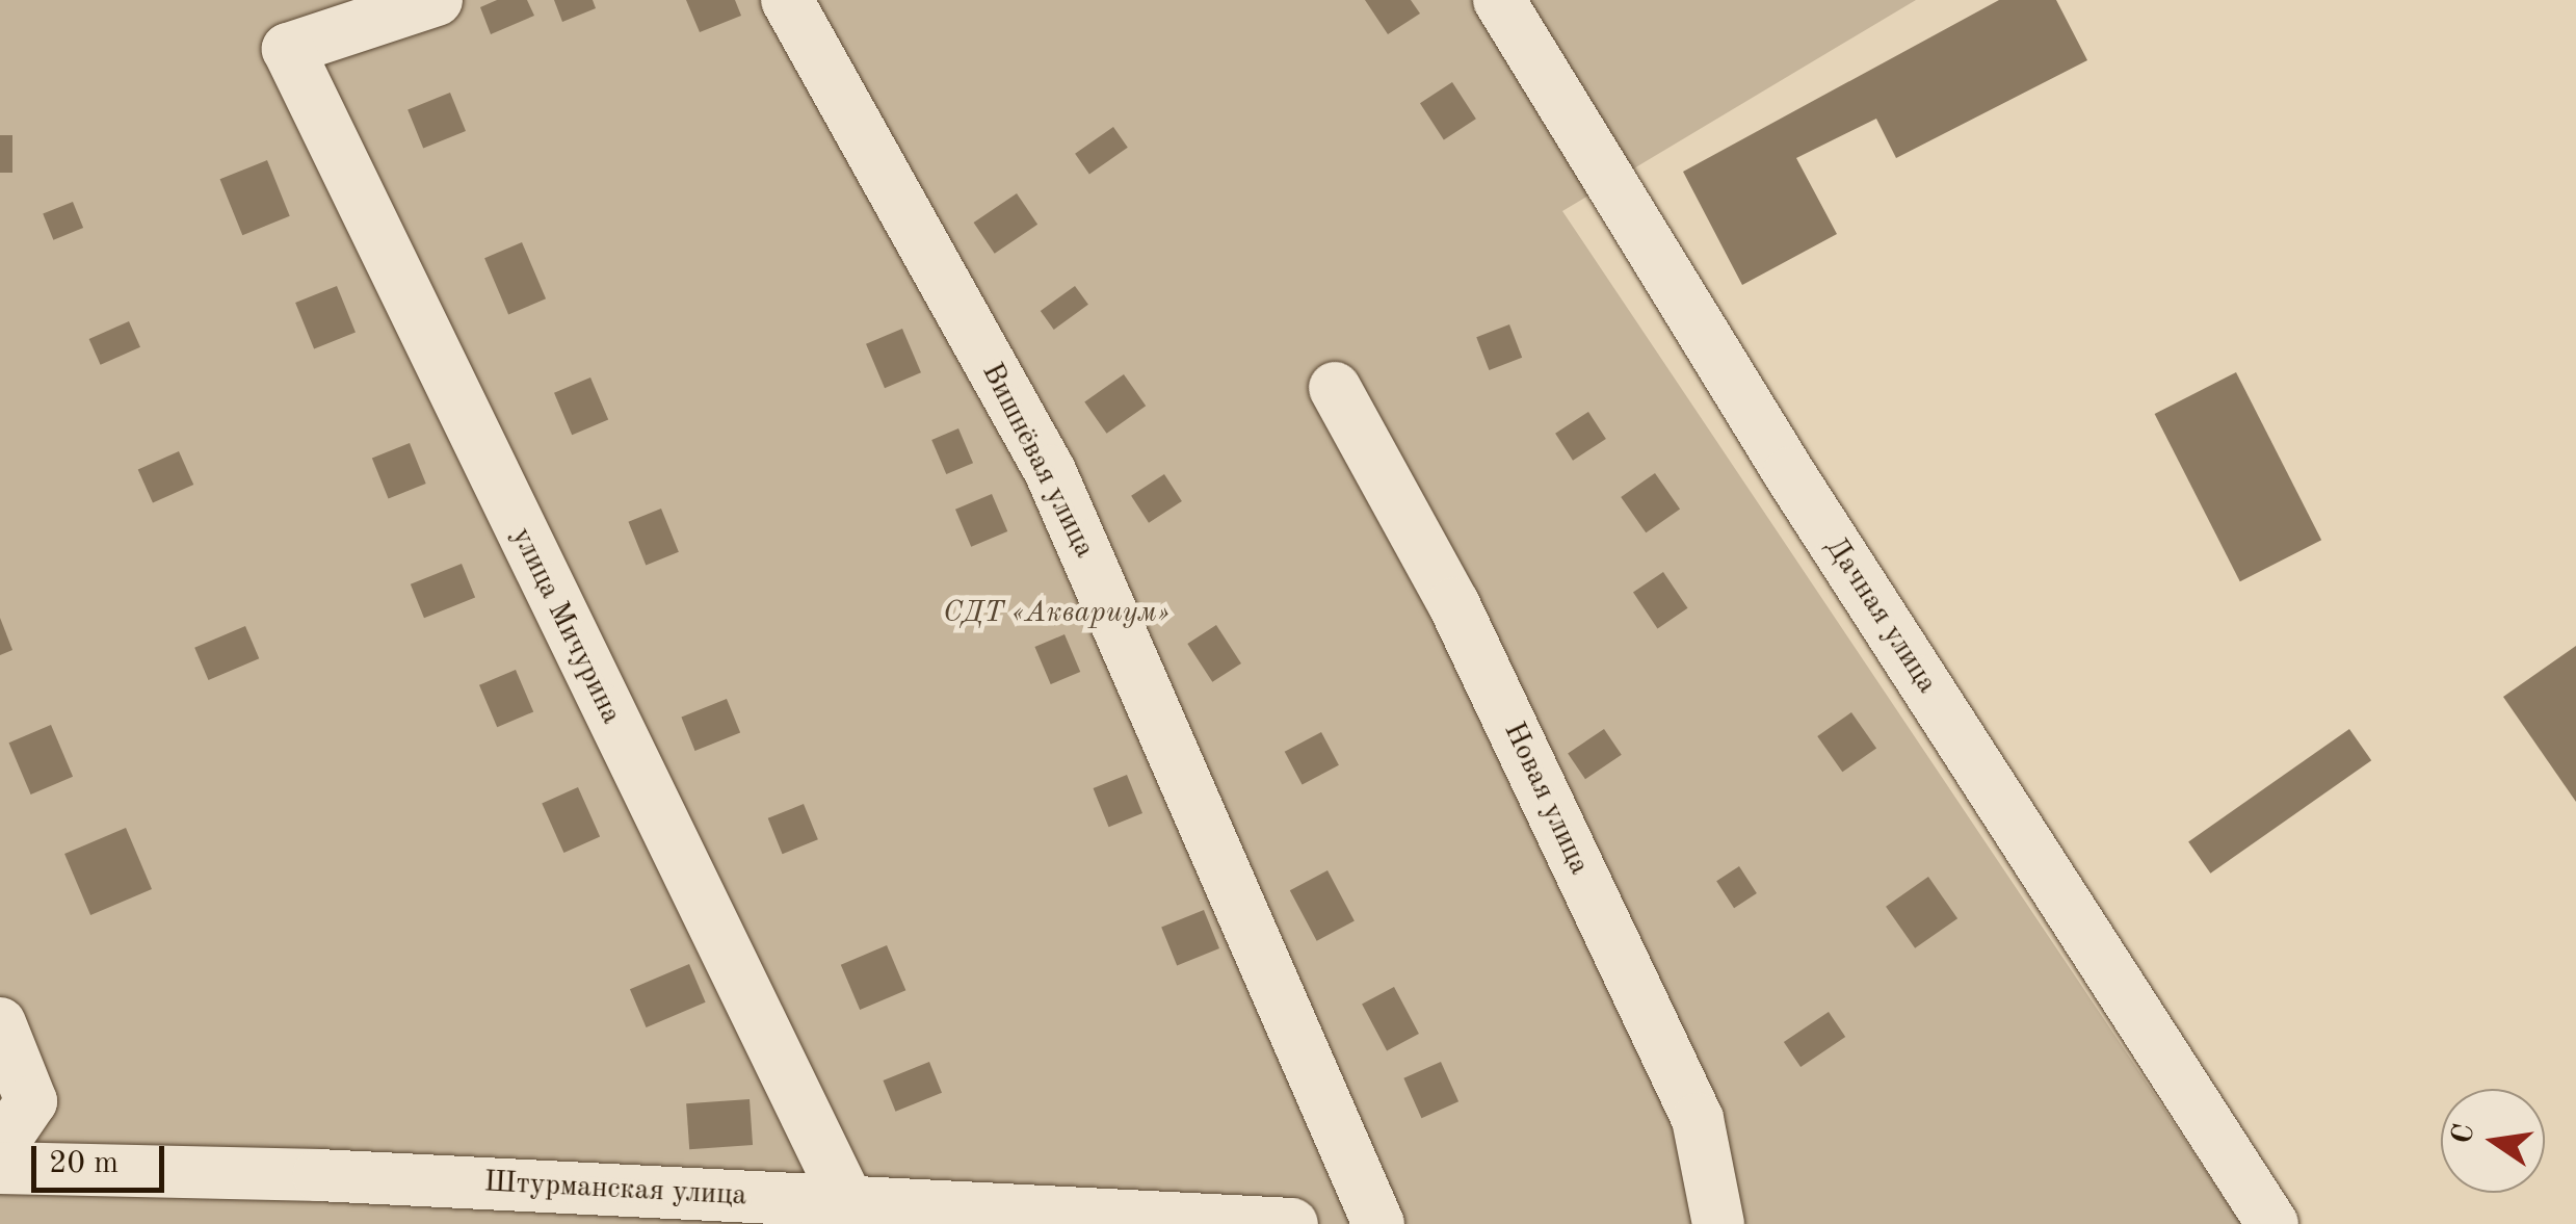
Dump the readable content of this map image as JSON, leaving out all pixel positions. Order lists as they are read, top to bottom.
{
  "streets": {
    "street": [
      "Вишнёвая улица",
      "Дачная улица",
      "улица Мичурина",
      "Новая улица",
      "Штурманская улица"
    ]
  },
  "crossings": [
    ["улица Мичурина", "Штурманская улица"]
  ],
  "parks": ["СДТ «Аквариум»"],
  "scale_bar": "20 m",
  "north": "left"
}
